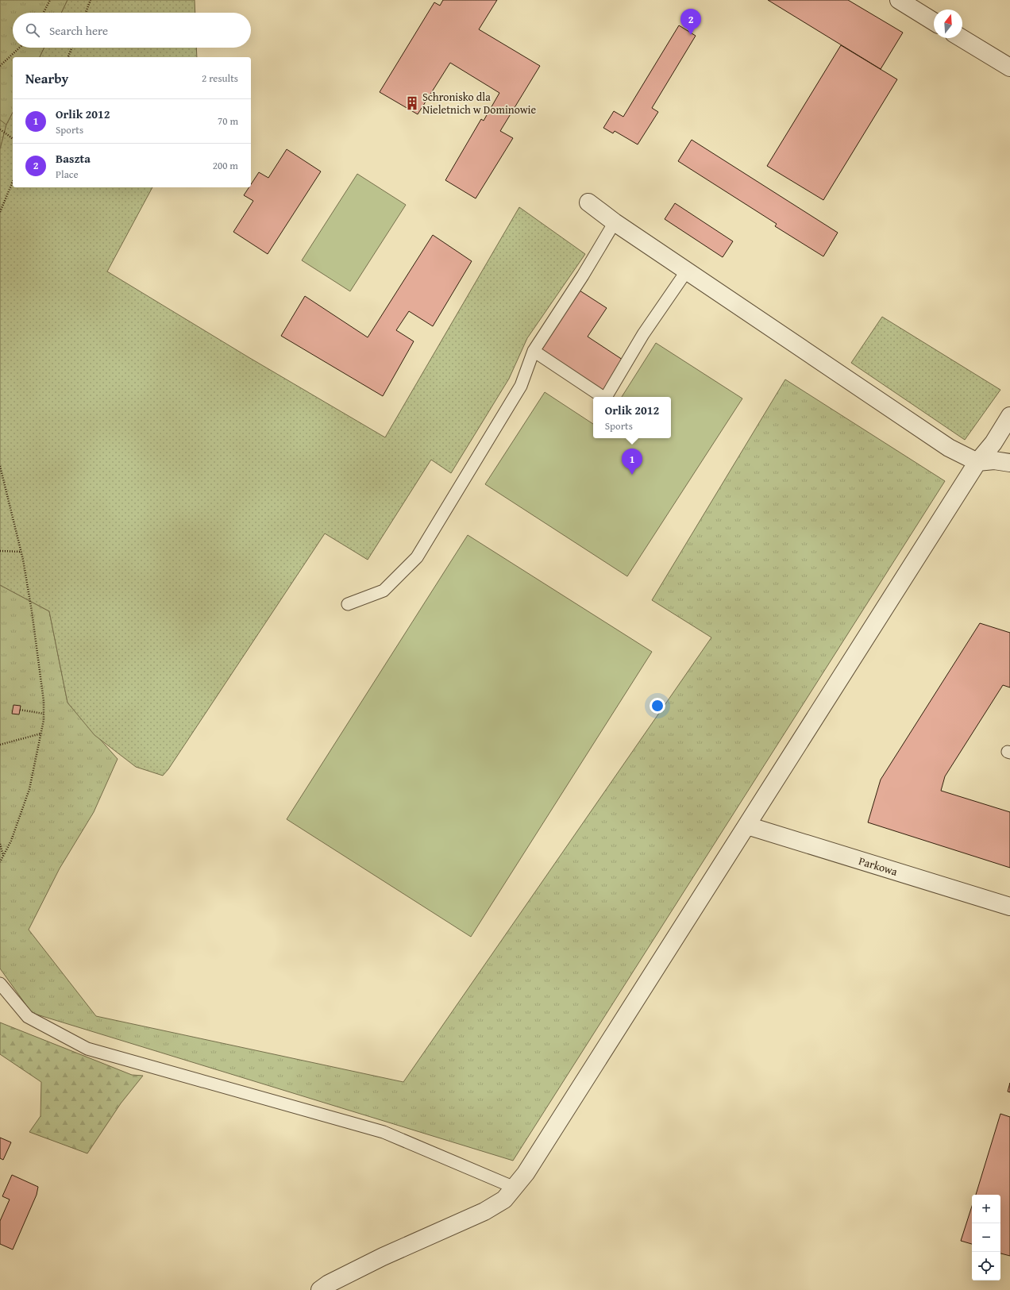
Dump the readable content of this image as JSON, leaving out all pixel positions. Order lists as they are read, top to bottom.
{
  "streets": {
    "street": ["Parkowa"]
  },
  "places": {
    "building": ["Schronisko dla Nieletnich w Dominowie"]
  },
  "north": "top",
  "page": {
    "pins": ["2", "1"],
    "search": "Search here",
    "heading": ["Nearby", "2 results"],
    "list": [
      {
        "mark": "1",
        "name": "Orlik 2012",
        "note": "Sports",
        "value": "70 m"
      },
      {
        "mark": "2",
        "name": "Baszta",
        "note": "Place",
        "value": "200 m"
      }
    ],
    "popup": ["Orlik 2012", "Sports"],
    "map_buttons": ["+", "−"]
  }
}
